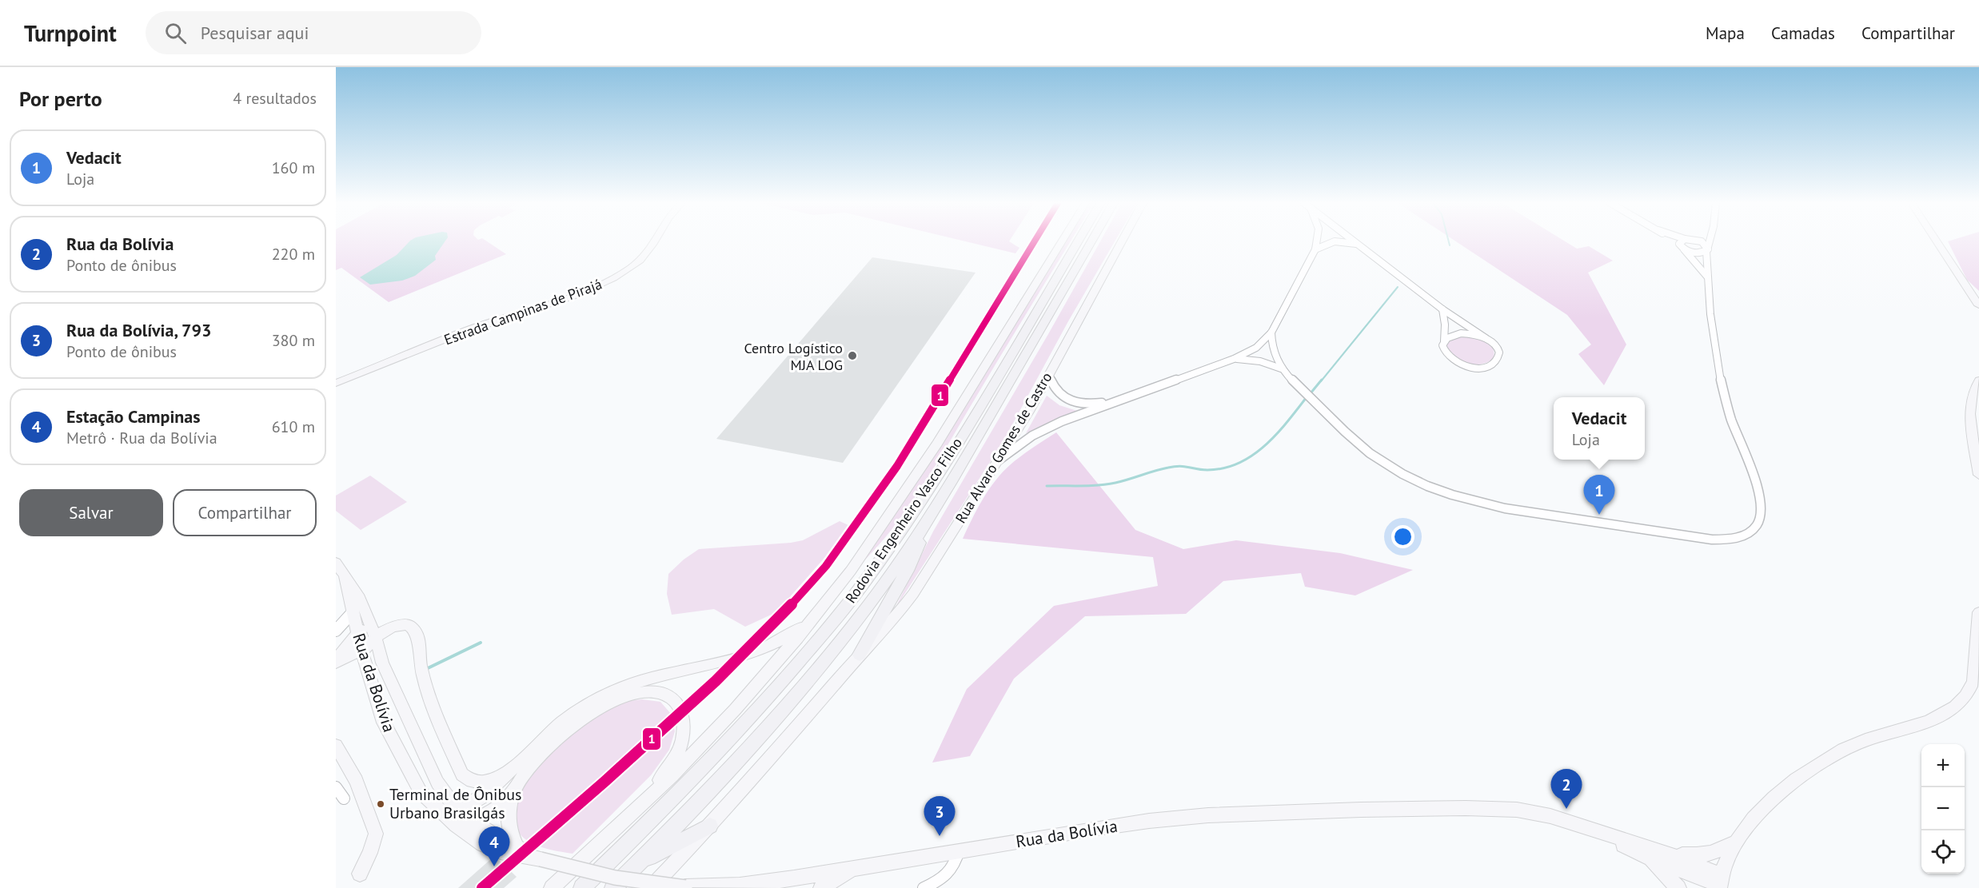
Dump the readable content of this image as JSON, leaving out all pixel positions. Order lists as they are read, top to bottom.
{
  "streets": {
    "highway": ["Rodovia Engenheiro Vasco Filho"],
    "main road": ["Estrada Campinas de Pirajá", "Rua Alvaro Gomes de Castro", "Rua da Bolívia"]
  },
  "places": ["Centro Logístico MJA LOG", "Terminal de Ônibus Urbano Brasilgás"],
  "lines": ["transit line 1"],
  "page": {
    "header": "Turnpoint",
    "search": "Pesquisar aqui",
    "nav": ["Mapa", "Camadas", "Compartilhar"],
    "heading": ["Por perto", "4 resultados"],
    "list": [
      {
        "mark": "1",
        "name": "Vedacit",
        "note": "Loja",
        "value": "160 m"
      },
      {
        "mark": "2",
        "name": "Rua da Bolívia",
        "note": "Ponto de ônibus",
        "value": "220 m"
      },
      {
        "mark": "3",
        "name": "Rua da Bolívia, 793",
        "note": "Ponto de ônibus",
        "value": "380 m"
      },
      {
        "mark": "4",
        "name": "Estação Campinas",
        "note": "Metrô · Rua da Bolívia",
        "value": "610 m"
      }
    ],
    "popup": ["Vedacit", "Loja"],
    "buttons": ["Salvar", "Compartilhar"],
    "pins": [
      "1",
      "2",
      "3",
      "4"
    ],
    "map_buttons": ["+", "−"]
  }
}
